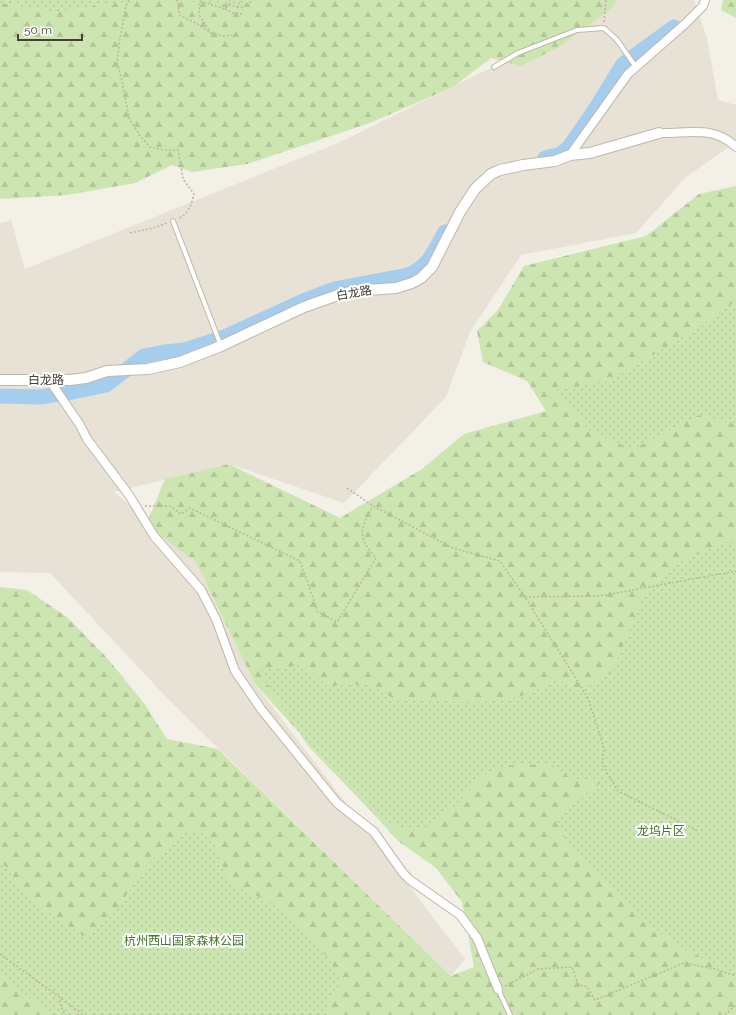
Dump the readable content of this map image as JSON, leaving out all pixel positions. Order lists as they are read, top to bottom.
{
  "streets": {
    "street": ["白龙路"]
  },
  "parks": ["龙坞片区", "杭州西山国家森林公园"],
  "scale_bar": "50 m"
}
